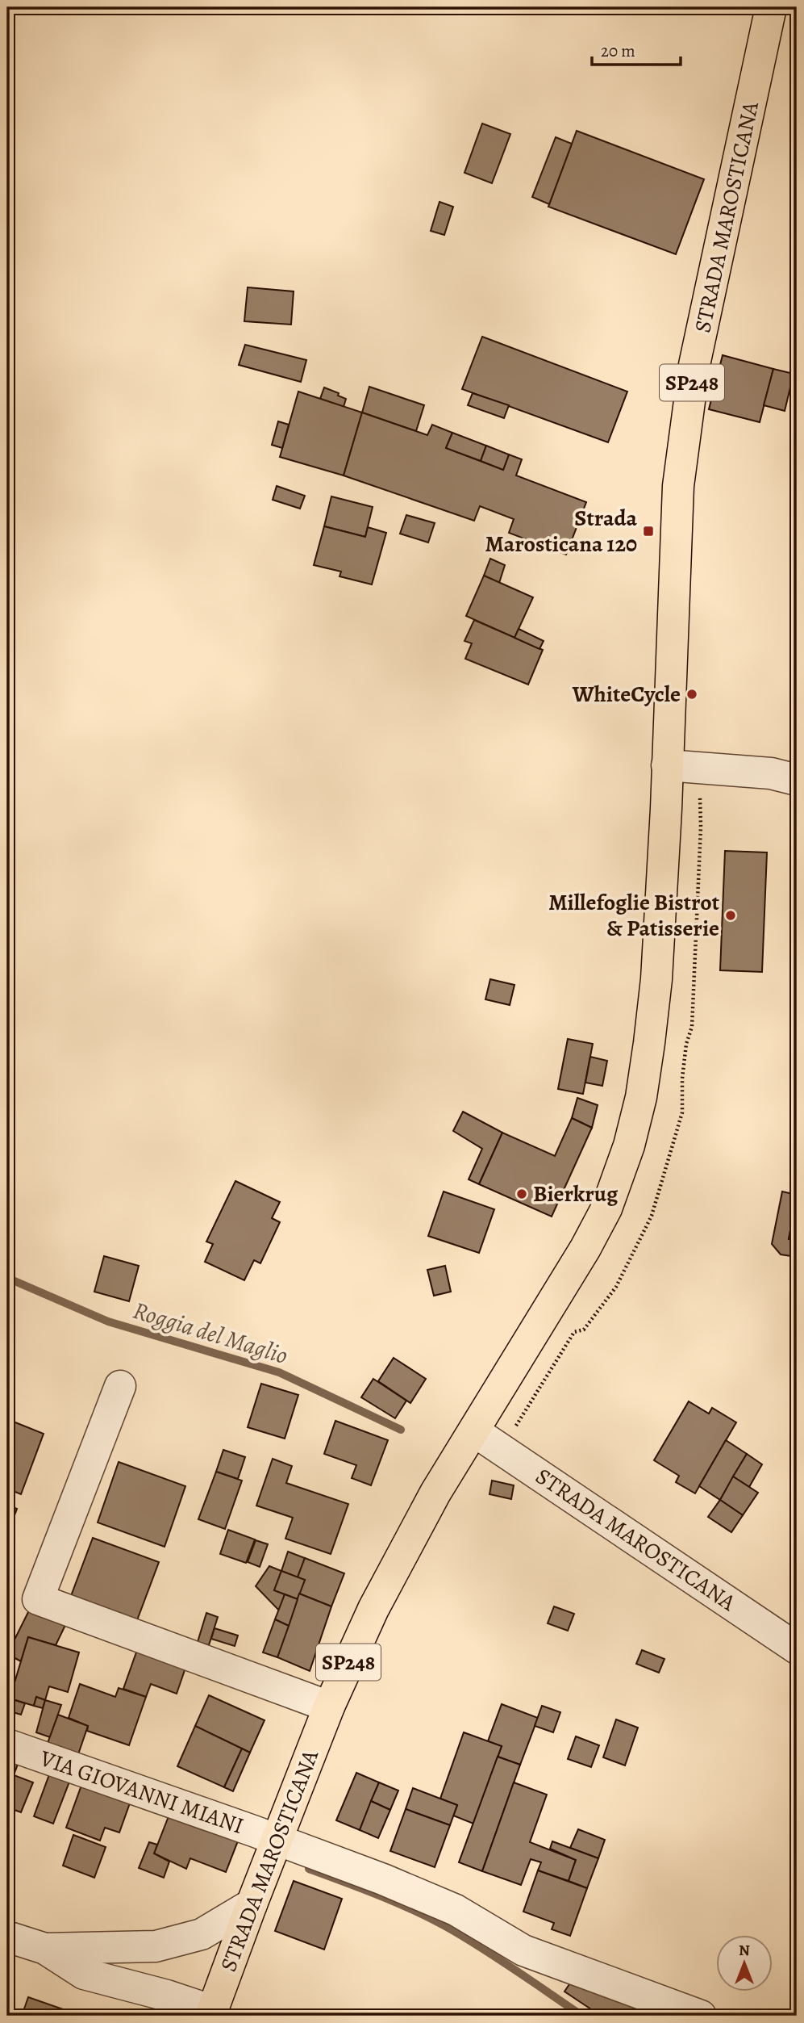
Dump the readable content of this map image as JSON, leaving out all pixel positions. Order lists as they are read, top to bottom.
{
  "streets": {
    "main road": ["STRADA MAROSTICANA", "SP248"],
    "street": ["VIA GIOVANNI MIANI"]
  },
  "crossings": [
    ["STRADA MAROSTICANA", "VIA GIOVANNI MIANI"]
  ],
  "water": ["Roggia del Maglio"],
  "places": {
    "transit": ["Strada Marosticana 120"],
    "other": ["WhiteCycle", "Millefoglie Bistrot & Patisserie", "Bierkrug"]
  },
  "scale_bar": "20 m",
  "north": "top"
}
